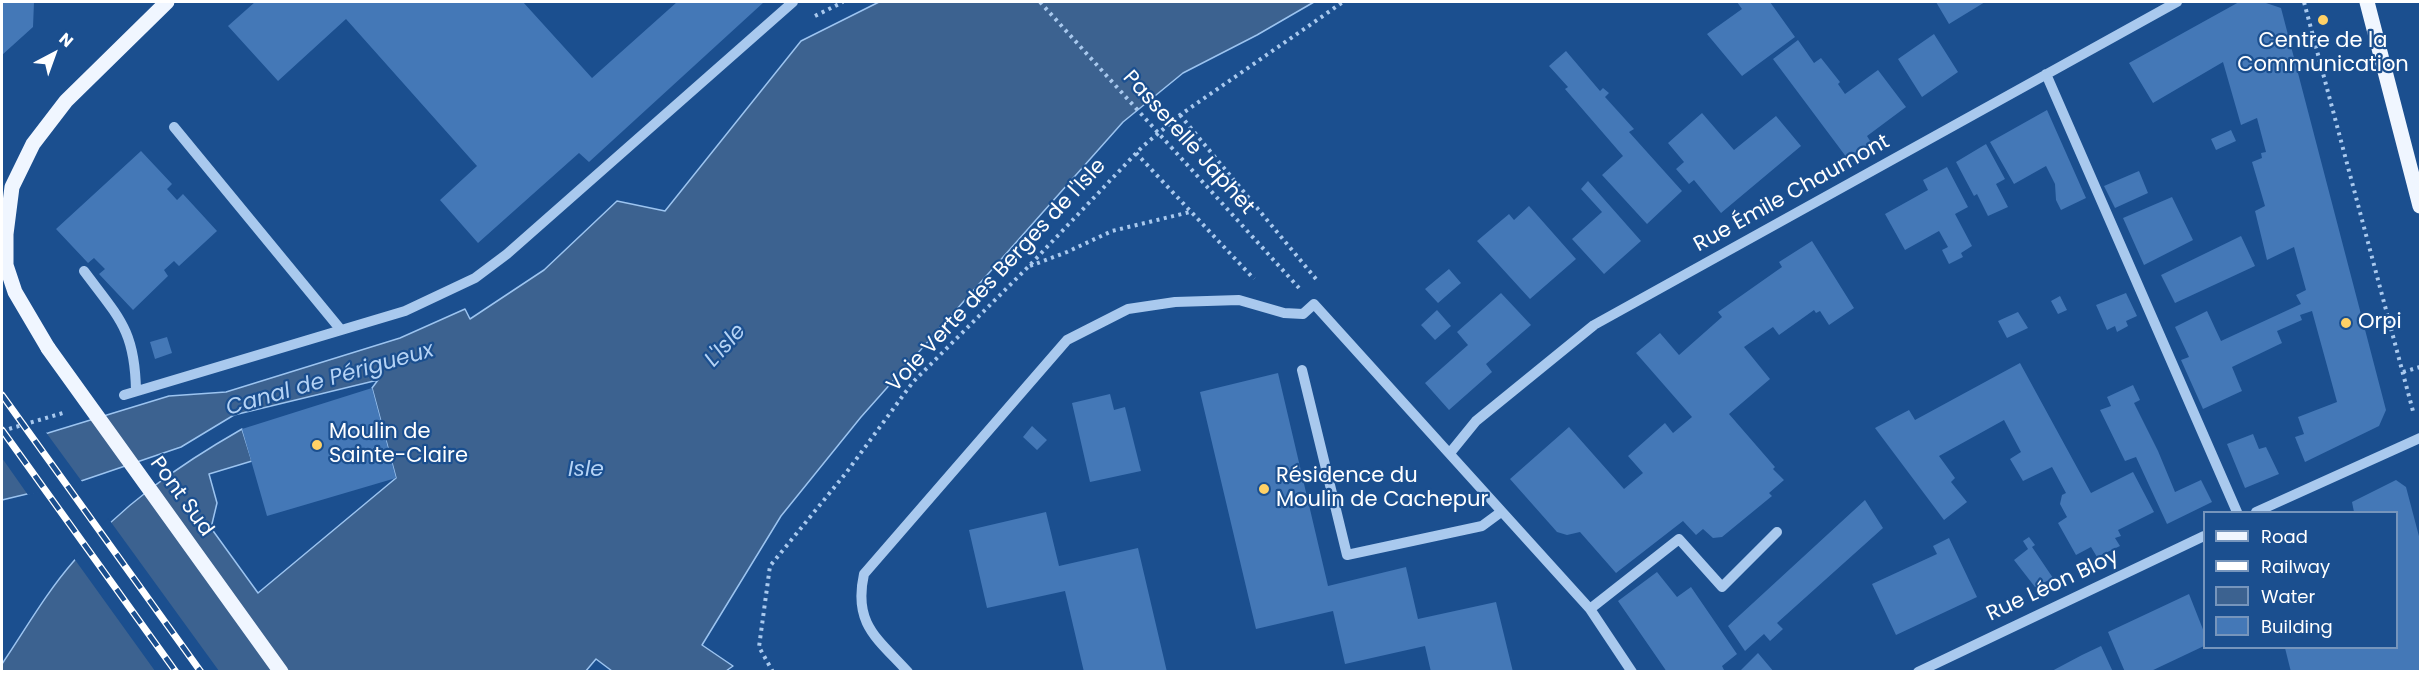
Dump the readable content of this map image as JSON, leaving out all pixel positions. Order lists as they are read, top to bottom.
{
  "streets": {
    "main road": ["Pont Sud"],
    "street": ["Rue Émile Chaumont", "Rue Léon Bloy"],
    "path": ["Passerelle Japhet", "Voie Verte des Berges de l'Isle"]
  },
  "water": ["L'Isle", "Canal de Périgueux", "Isle"],
  "places": [
    "Centre de la Communication",
    "Orpi",
    "Moulin de Sainte-Claire",
    "Résidence du Moulin de Cachepur"
  ],
  "legend": [
    "Road",
    "Railway",
    "Water",
    "Building"
  ],
  "north": "top right"
}
